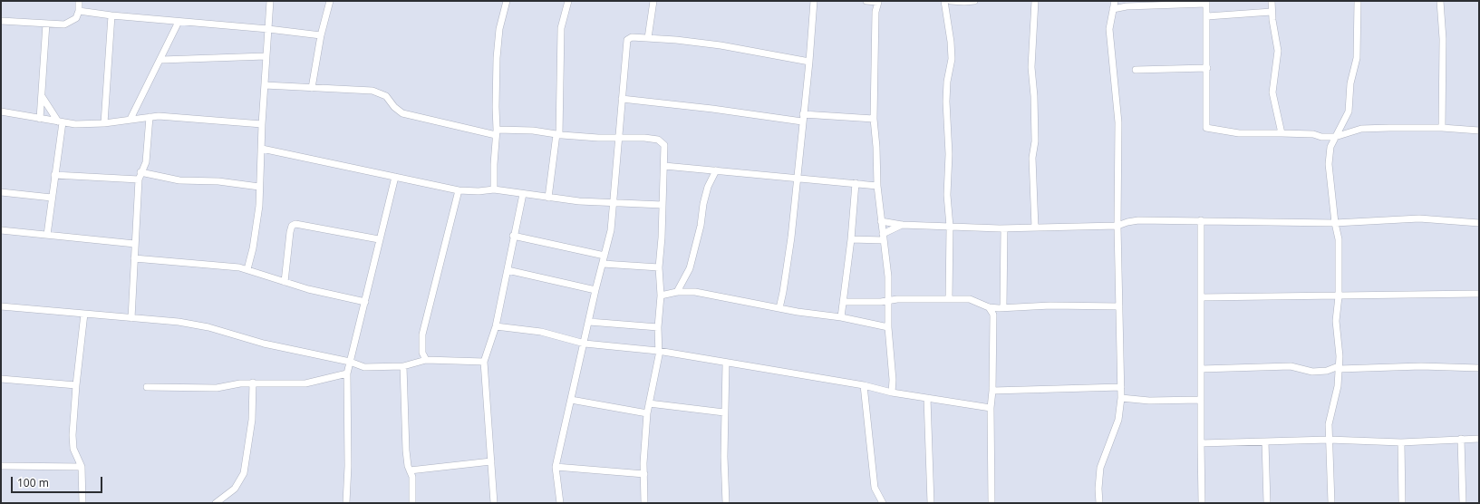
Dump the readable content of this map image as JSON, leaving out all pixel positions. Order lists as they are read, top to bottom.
{
  "scale_bar": "100 m"
}
